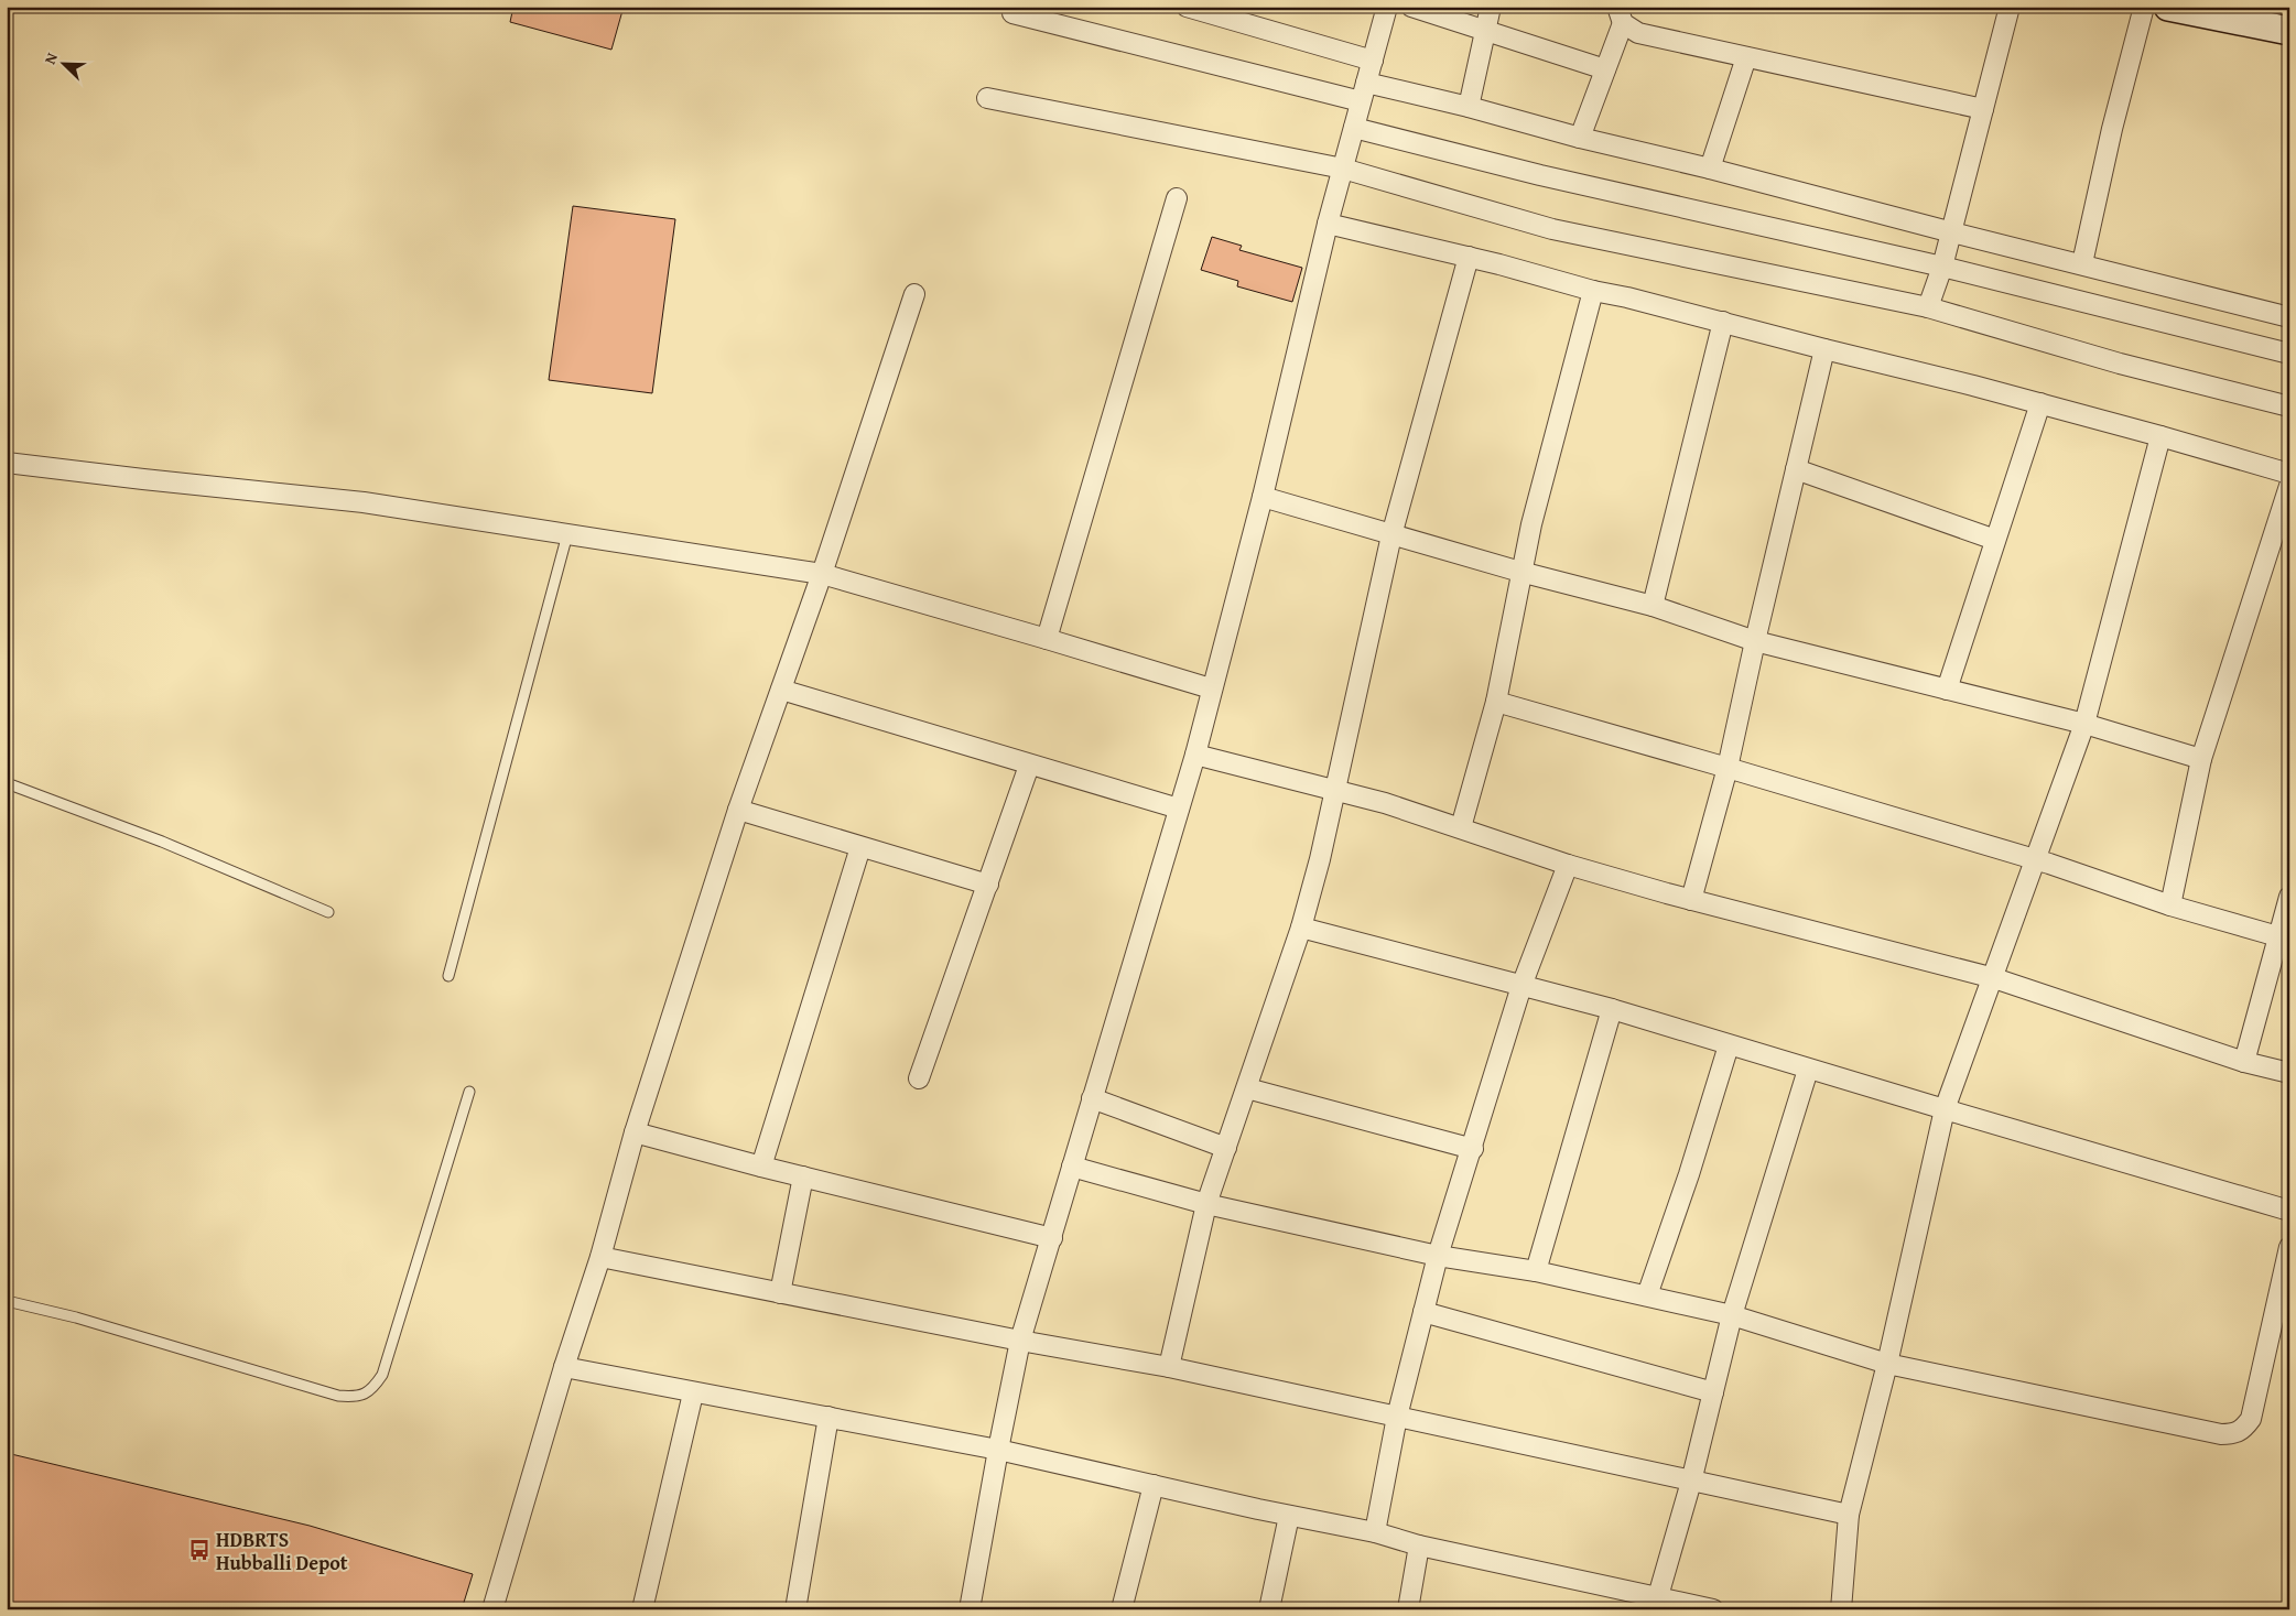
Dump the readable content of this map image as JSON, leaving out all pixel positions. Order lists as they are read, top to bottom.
{
  "places": {
    "bus stop": ["HDBRTS Hubballi Depot"]
  },
  "north": "top left"
}
